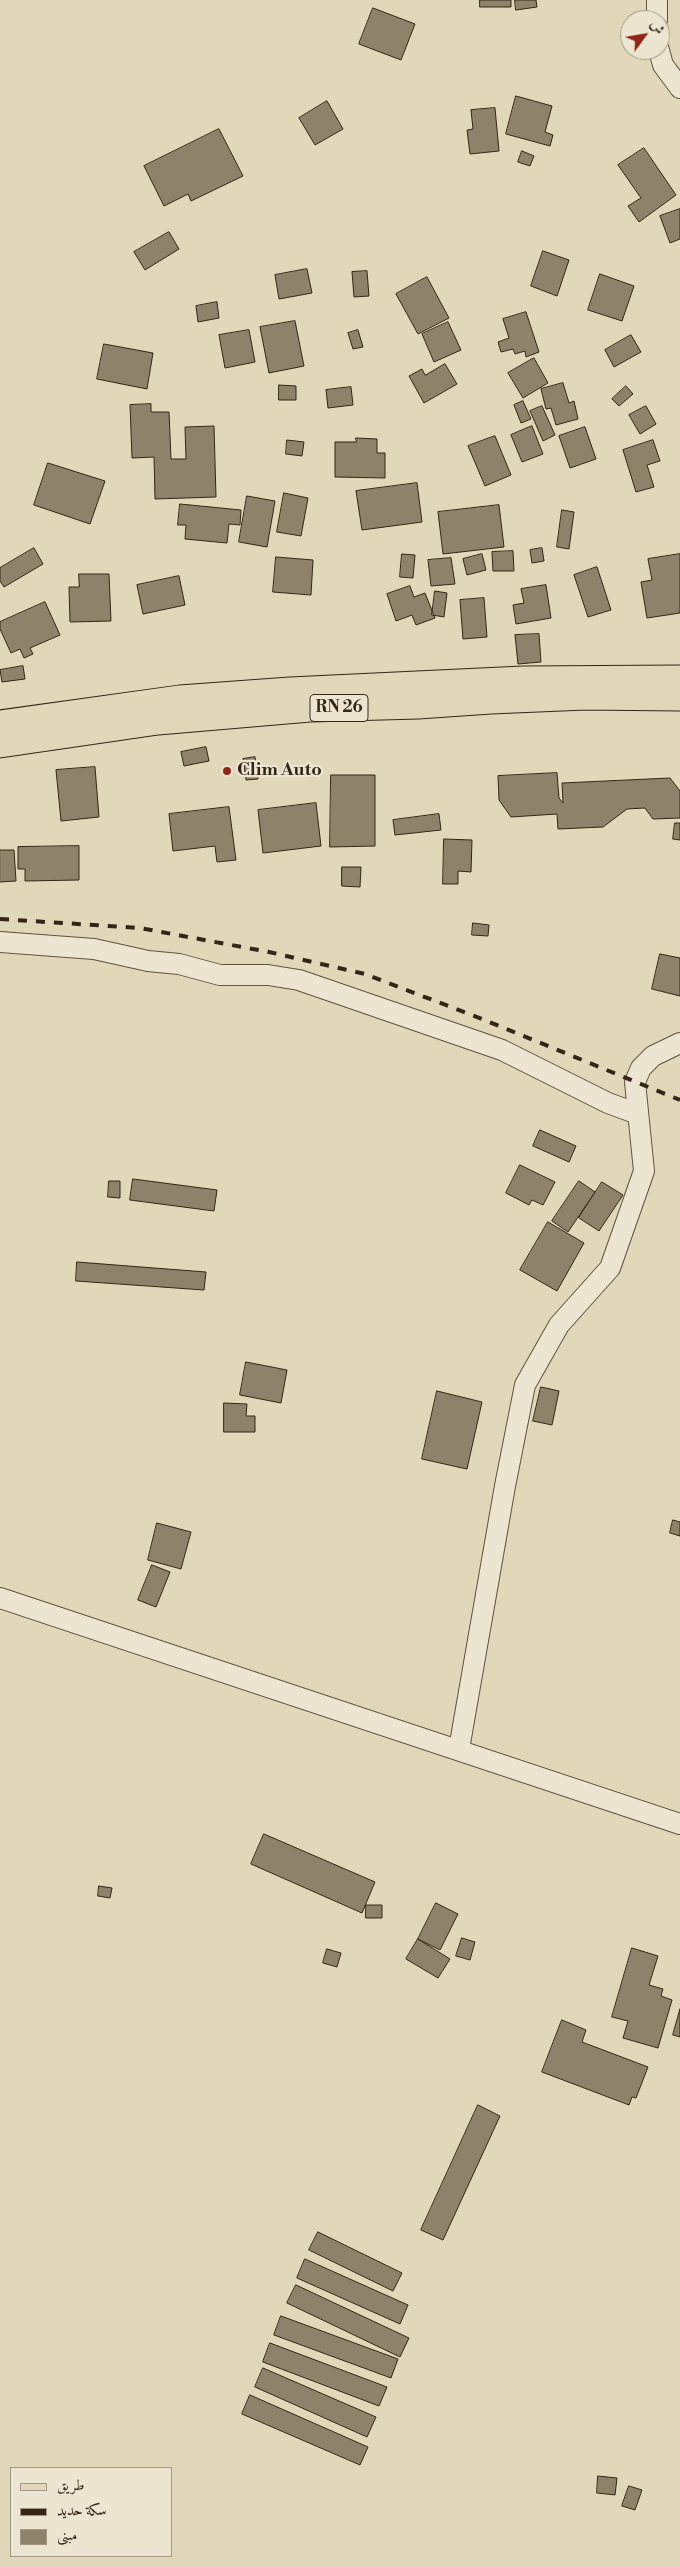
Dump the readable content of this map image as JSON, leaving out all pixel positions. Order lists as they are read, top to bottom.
{
  "streets": {
    "main road": ["RN 26"]
  },
  "places": ["Clim Auto"],
  "legend": ["طريق", "سكة حديد", "مبنى"],
  "north": "top right"
}
